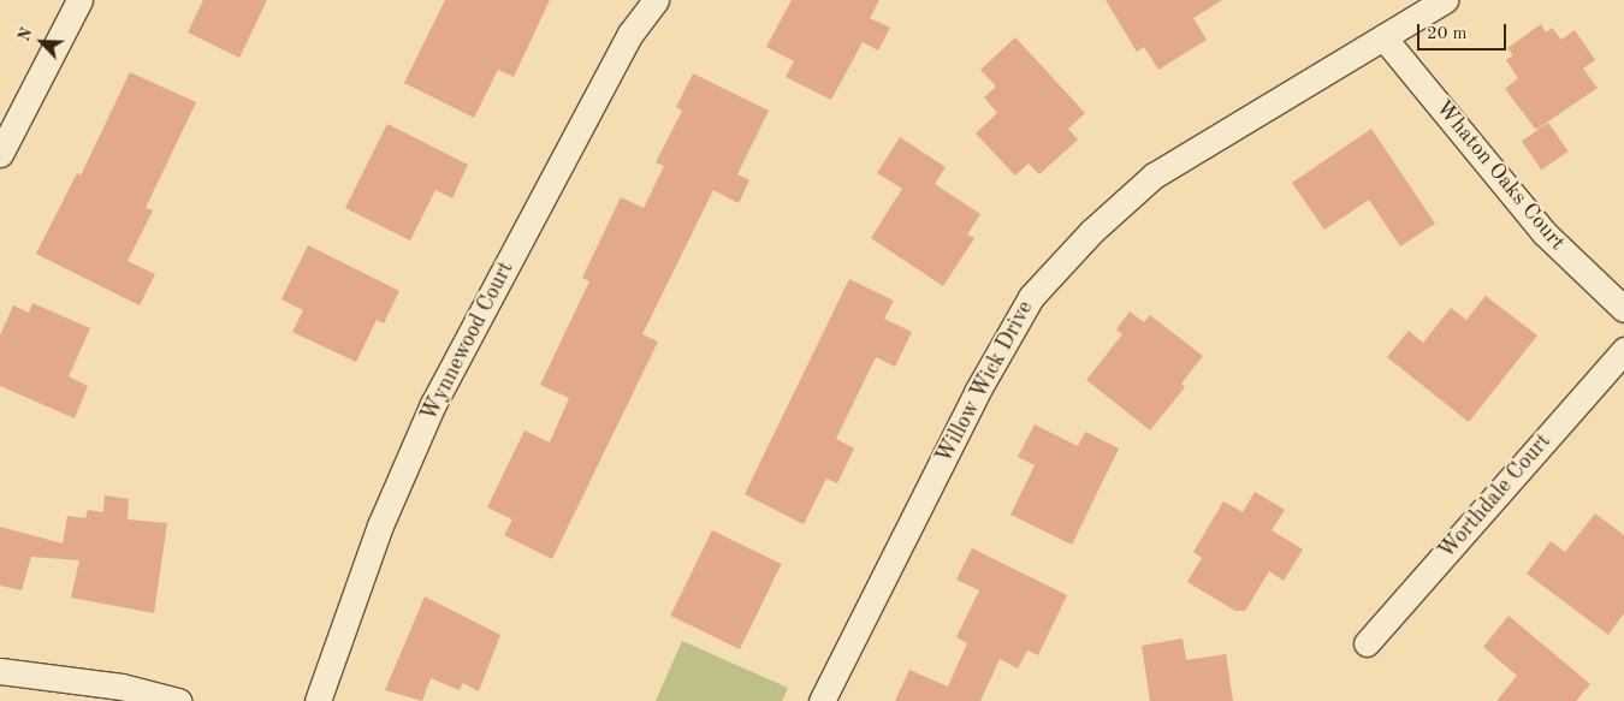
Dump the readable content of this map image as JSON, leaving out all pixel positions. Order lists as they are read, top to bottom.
{
  "streets": {
    "street": [
      "Whaton Oaks Court",
      "Wynnewood Court",
      "Willow Wick Drive",
      "Worthdale Court"
    ]
  },
  "crossings": [
    ["Whaton Oaks Court", "Willow Wick Drive"]
  ],
  "scale_bar": "20 m",
  "north": "top left"
}
